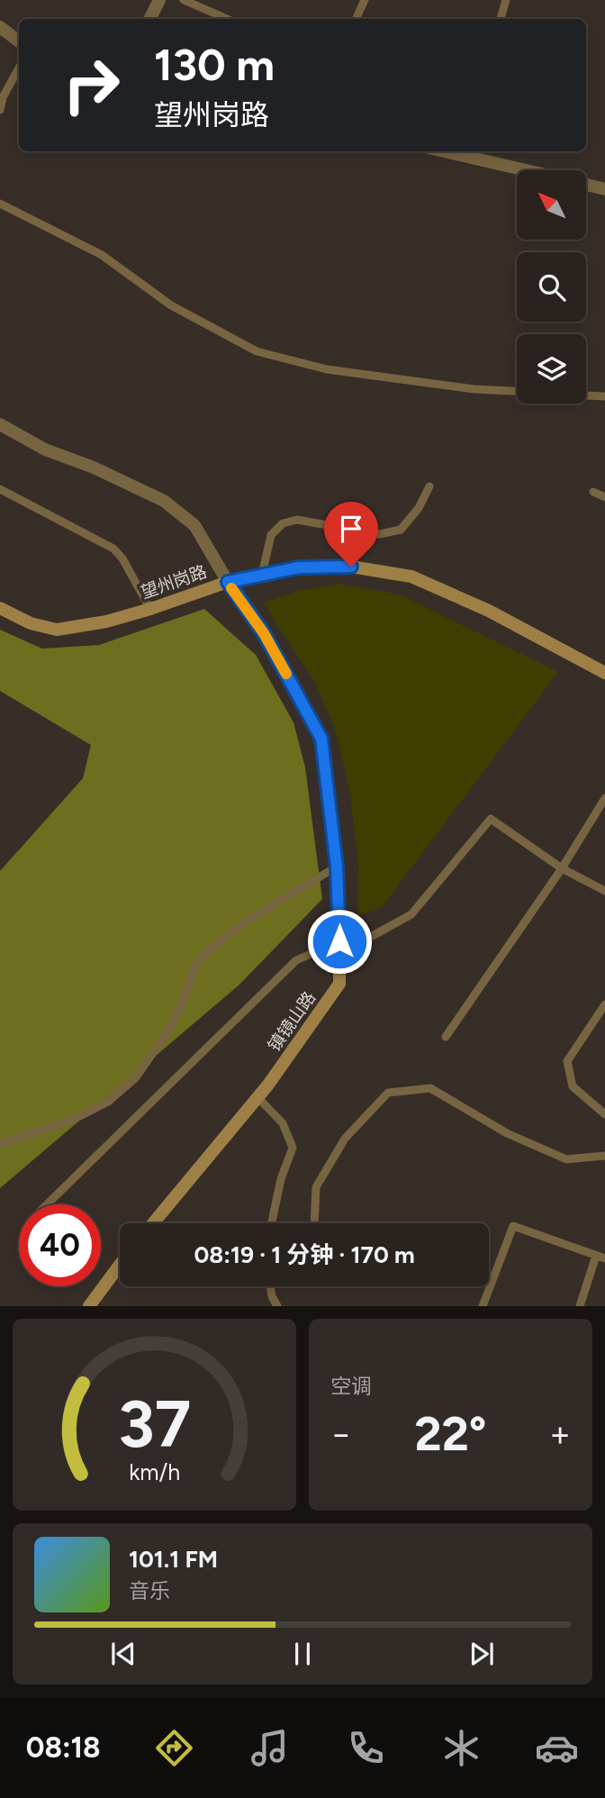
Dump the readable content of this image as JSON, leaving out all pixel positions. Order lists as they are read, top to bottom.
{
  "streets": {
    "street": ["望州岗路", "镇镜山路"]
  },
  "crossings": [
    ["望州岗路", "镇镜山路"]
  ],
  "north": "top left",
  "page": {
    "turn": ["130 m", "望州岗路"],
    "limit": "40",
    "trip": "08:19 · 1 分钟 · 170 m",
    "tile": "空调",
    "heat": ["−", "22°", "+"],
    "song": ["101.1 FM", "音乐"],
    "tabs": "08:18",
    "gauge": ["37", "km/h"]
  }
}
